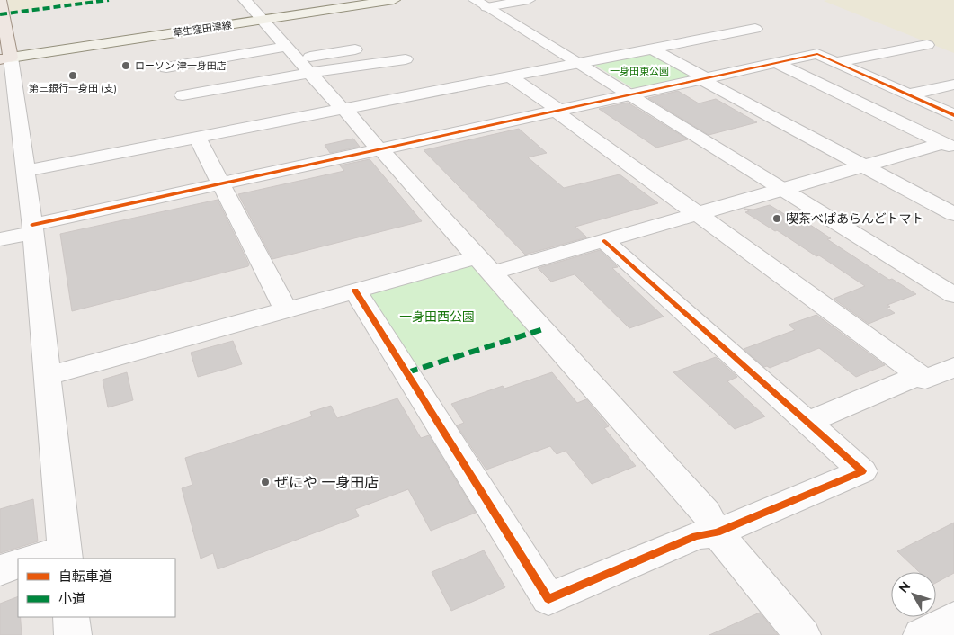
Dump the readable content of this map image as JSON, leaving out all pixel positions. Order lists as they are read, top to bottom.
{
  "streets": {
    "main road": ["草生窪田津線"]
  },
  "parks": ["一身田東公園", "一身田西公園"],
  "places": [
    "ローソン 津一身田店",
    "第三銀行一身田 (支)",
    "喫茶べぱあらんどトマト",
    "ぜにや 一身田店"
  ],
  "legend": ["自転車道", "小道"],
  "north": "top left"
}
